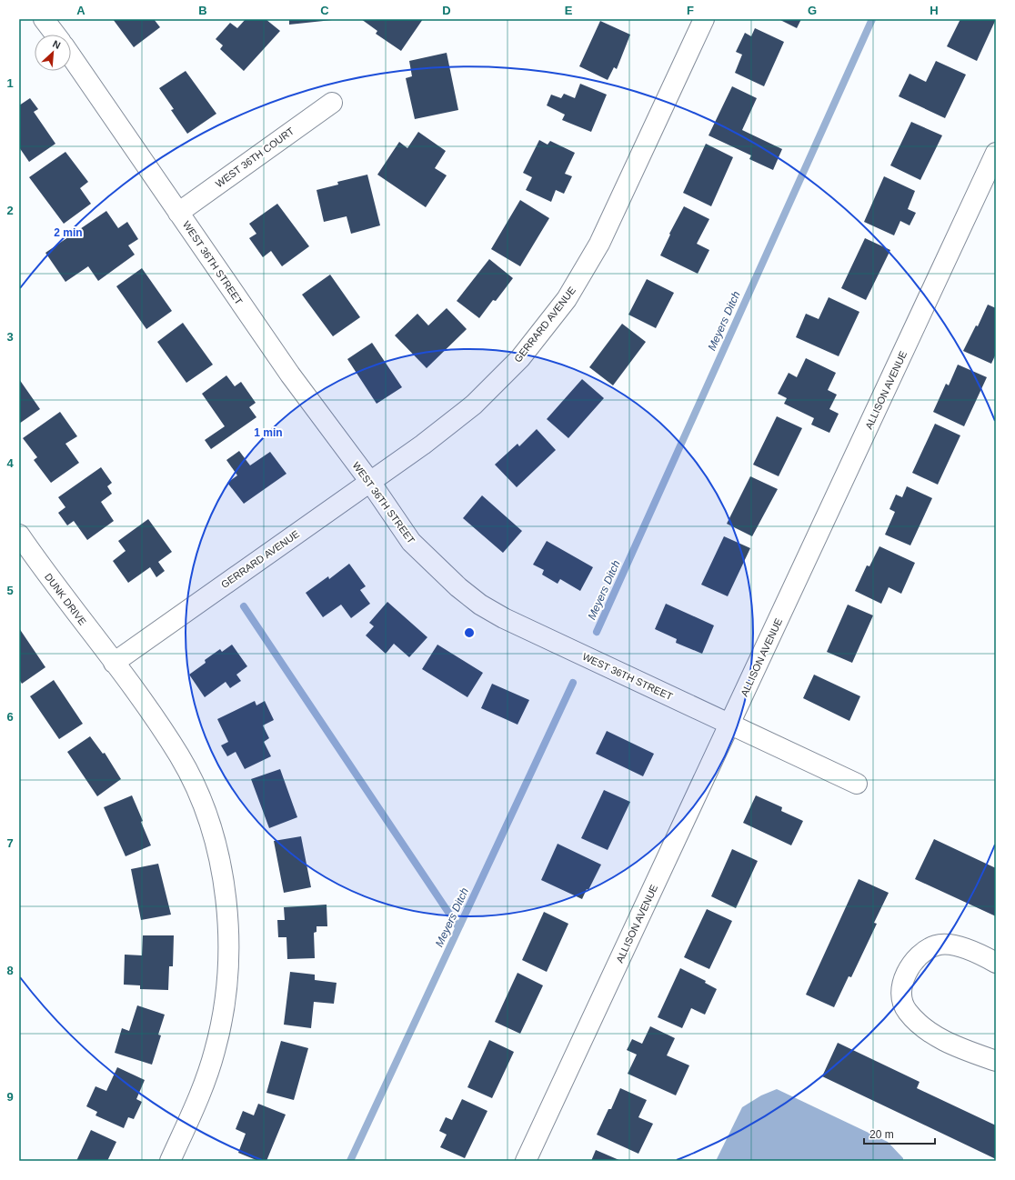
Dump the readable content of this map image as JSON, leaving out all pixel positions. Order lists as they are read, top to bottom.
{
  "streets": {
    "street": [
      "WEST 36TH COURT",
      "WEST 36TH STREET",
      "GERRARD AVENUE",
      "ALLISON AVENUE",
      "DUNK DRIVE"
    ]
  },
  "crossings": [
    ["WEST 36TH COURT", "WEST 36TH STREET"],
    ["WEST 36TH STREET", "GERRARD AVENUE"],
    ["WEST 36TH STREET", "ALLISON AVENUE"],
    ["GERRARD AVENUE", "DUNK DRIVE"]
  ],
  "water": ["Meyers Ditch"],
  "scale_bar": "20 m",
  "north": "top right",
  "grid": {
    "columns": [
      "A",
      "B",
      "C",
      "D",
      "E",
      "F",
      "G",
      "H"
    ],
    "rows": [
      "1",
      "2",
      "3",
      "4",
      "5",
      "6",
      "7",
      "8",
      "9"
    ]
  },
  "rings": ["2 min", "1 min"]
}
